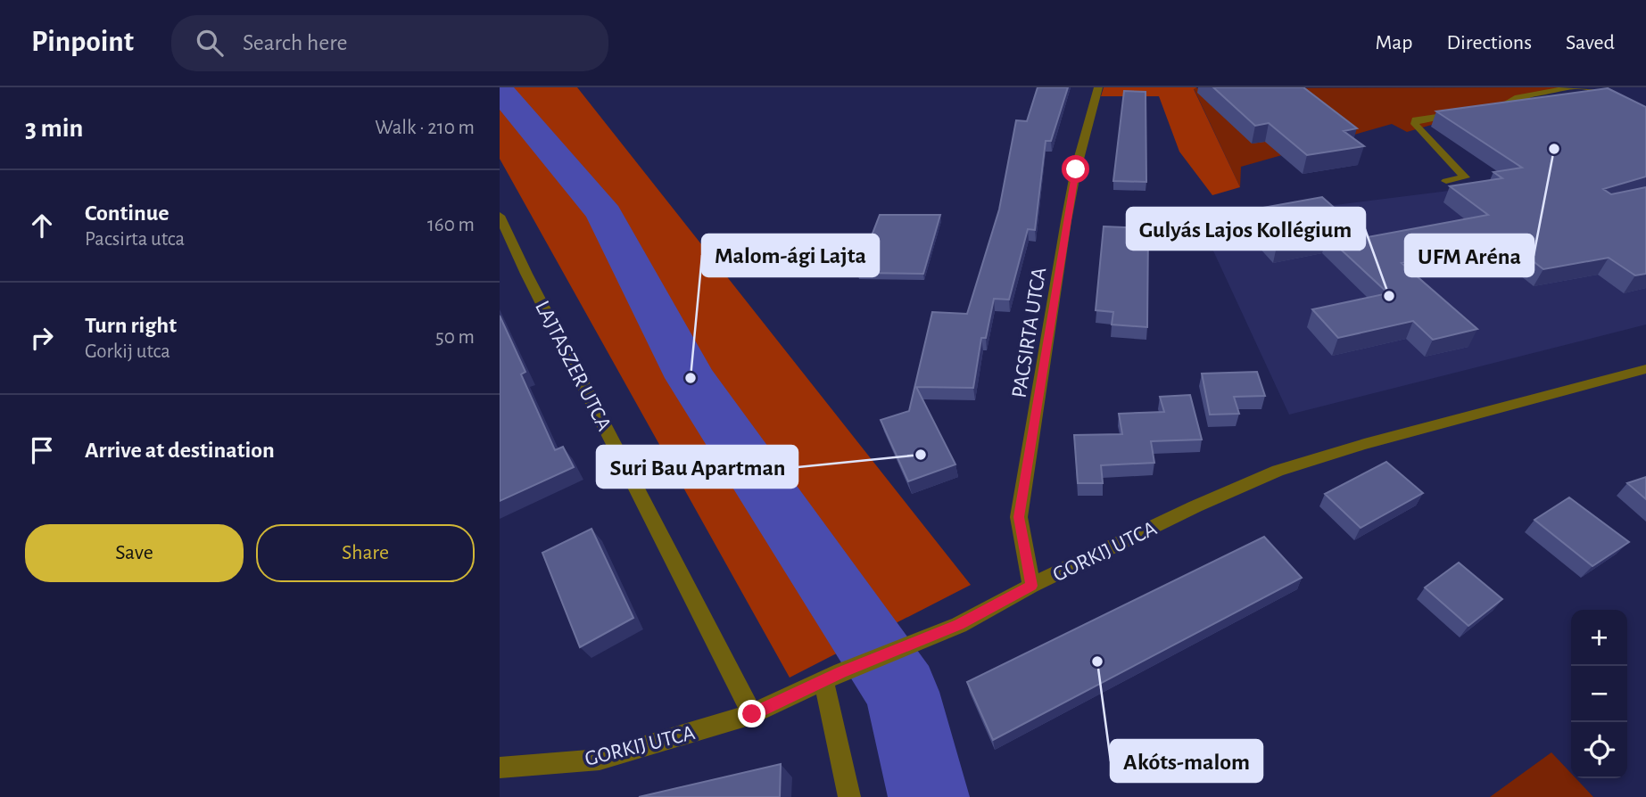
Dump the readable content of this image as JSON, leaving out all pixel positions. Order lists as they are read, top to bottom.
{
  "streets": {
    "street": ["PACSIRTA UTCA", "LAJTASZER UTCA", "GORKIJ UTCA"]
  },
  "crossings": [
    ["PACSIRTA UTCA", "GORKIJ UTCA"],
    ["LAJTASZER UTCA", "GORKIJ UTCA"]
  ],
  "places": [
    "UFM Aréna",
    "Gulyás Lajos Kollégium",
    "Malom-ági Lajta",
    "Suri Bau Apartman",
    "Akóts-malom"
  ],
  "page": {
    "header": "Pinpoint",
    "search": "Search here",
    "nav": ["Map", "Directions", "Saved"],
    "heading": ["3 min", "Walk · 210 m"],
    "list": [
      ["Continue", "Pacsirta utca", "160 m"],
      ["Turn right", "Gorkij utca", "50 m"],
      "Arrive at destination"
    ],
    "buttons": ["Save", "Share"],
    "map_buttons": ["+", "−"]
  }
}
